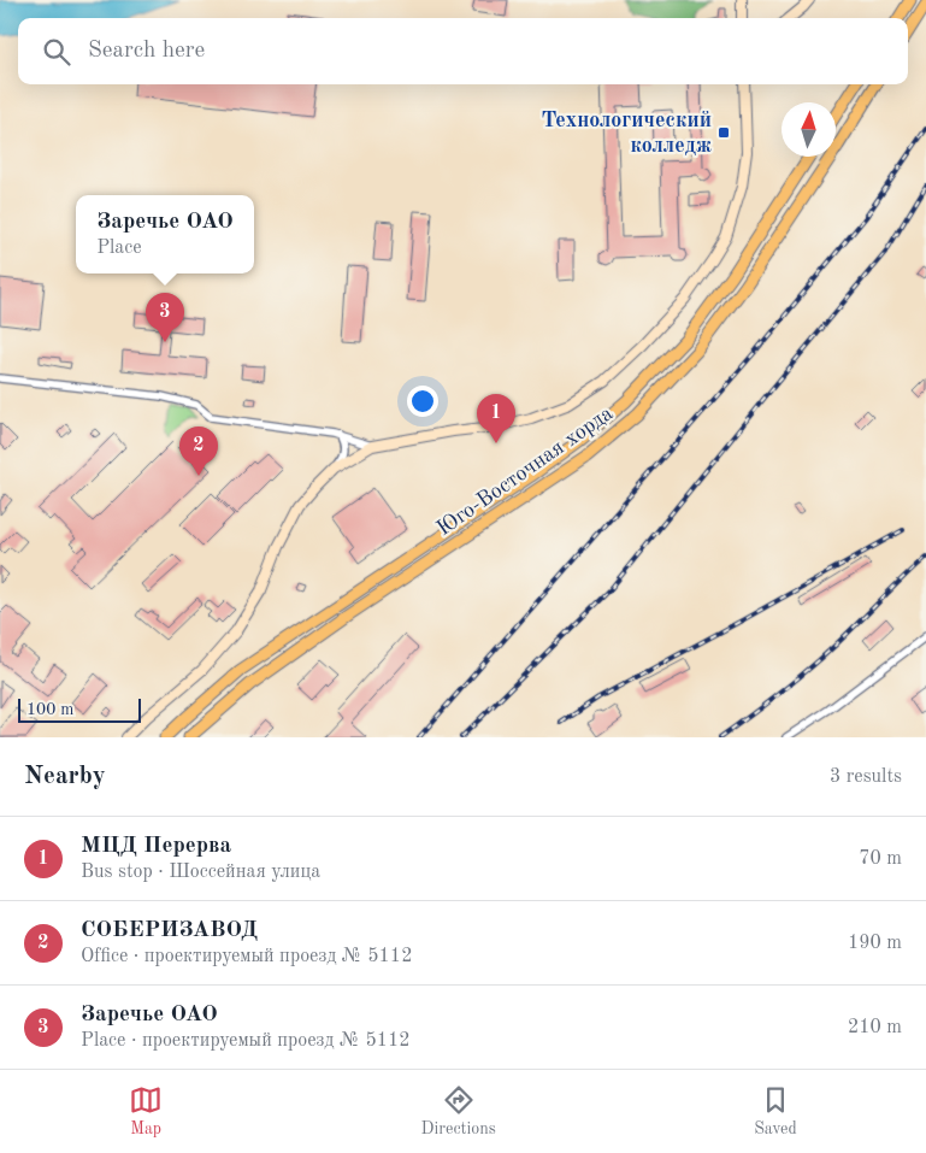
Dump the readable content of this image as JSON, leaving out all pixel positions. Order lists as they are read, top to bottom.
{
  "streets": {
    "main road": ["Юго-Восточная хорда"]
  },
  "places": {
    "transit": ["Технологический колледж"]
  },
  "scale_bar": "100 m",
  "north": "top",
  "page": {
    "search": "Search here",
    "popup": ["Заречье ОАО", "Place"],
    "pins": ["3", "1", "2"],
    "scale": "100 m",
    "heading": ["Nearby", "3 results"],
    "list": [
      {
        "mark": "1",
        "name": "МЦД Перерва",
        "note": "Bus stop · Шоссейная улица",
        "value": "70 m"
      },
      {
        "mark": "2",
        "name": "СОБЕРИЗАВОД",
        "note": "Office · проектируемый проезд № 5112",
        "value": "190 m"
      },
      {
        "mark": "3",
        "name": "Заречье ОАО",
        "note": "Place · проектируемый проезд № 5112",
        "value": "210 m"
      }
    ],
    "nav": ["Map", "Directions", "Saved"]
  }
}
